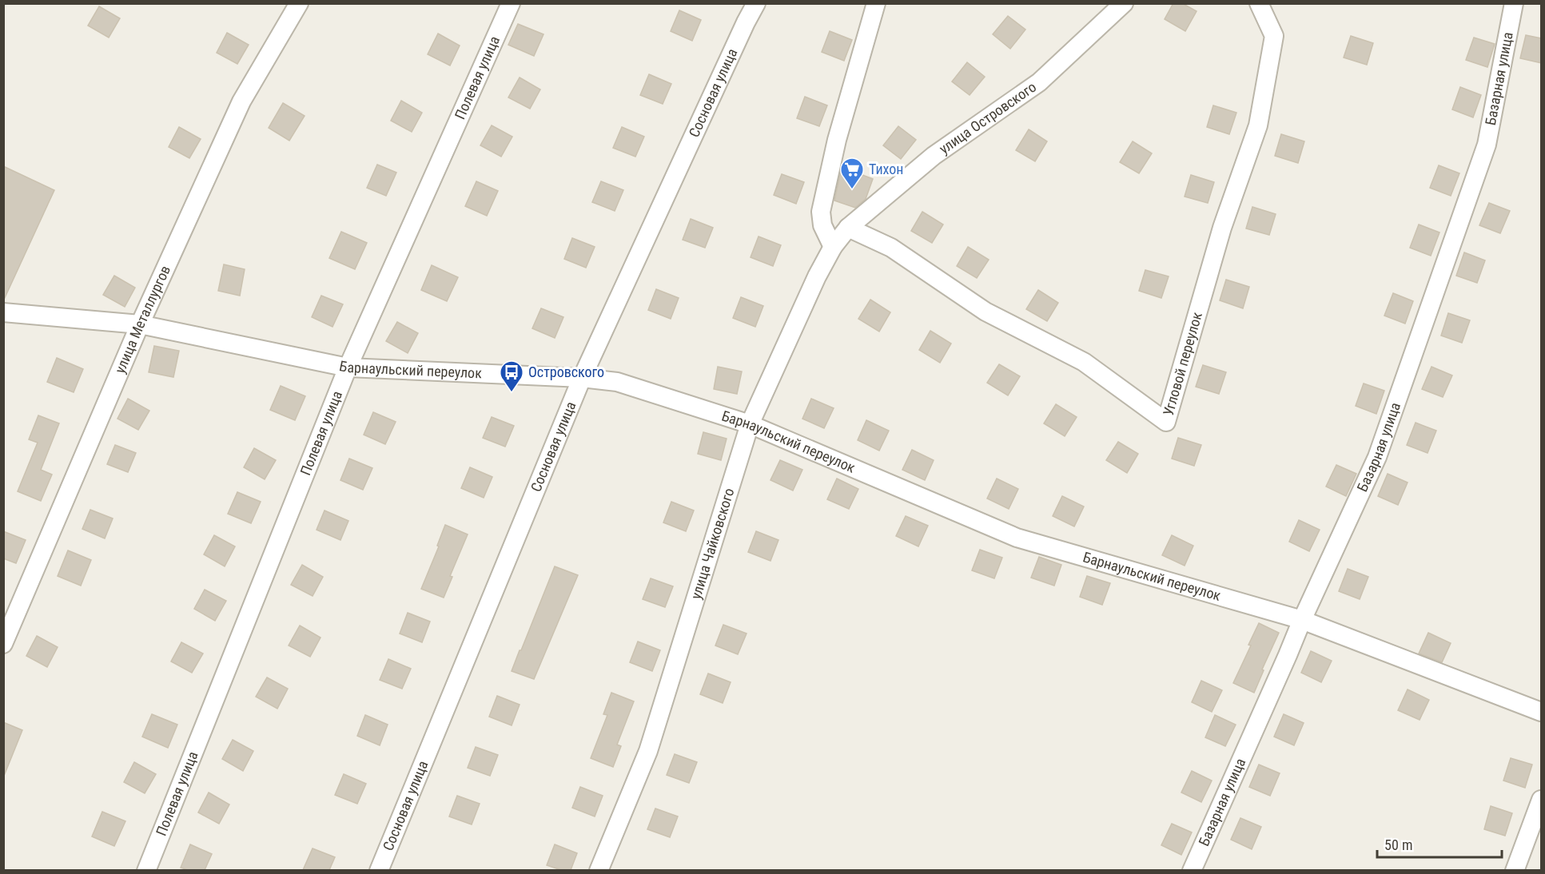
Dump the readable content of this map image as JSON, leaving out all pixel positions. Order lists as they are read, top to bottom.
{
  "streets": {
    "street": [
      "Полевая улица",
      "Базарная улица",
      "Сосновая улица",
      "улица Островского",
      "улица Металлургов",
      "Угловой переулок",
      "Барнаульский переулок",
      "улица Чайковского"
    ]
  },
  "crossings": [
    ["Полевая улица", "Барнаульский переулок"],
    ["Базарная улица", "Барнаульский переулок"],
    ["Сосновая улица", "Барнаульский переулок"],
    ["улица Островского", "Угловой переулок"],
    ["улица Островского", "улица Чайковского"],
    ["улица Металлургов", "Барнаульский переулок"],
    ["Угловой переулок", "улица Чайковского"],
    ["Барнаульский переулок", "улица Чайковского"]
  ],
  "places": {
    "supermarket": ["Тихон"],
    "bus stop": ["Островского"]
  },
  "scale_bar": "50 m"
}
